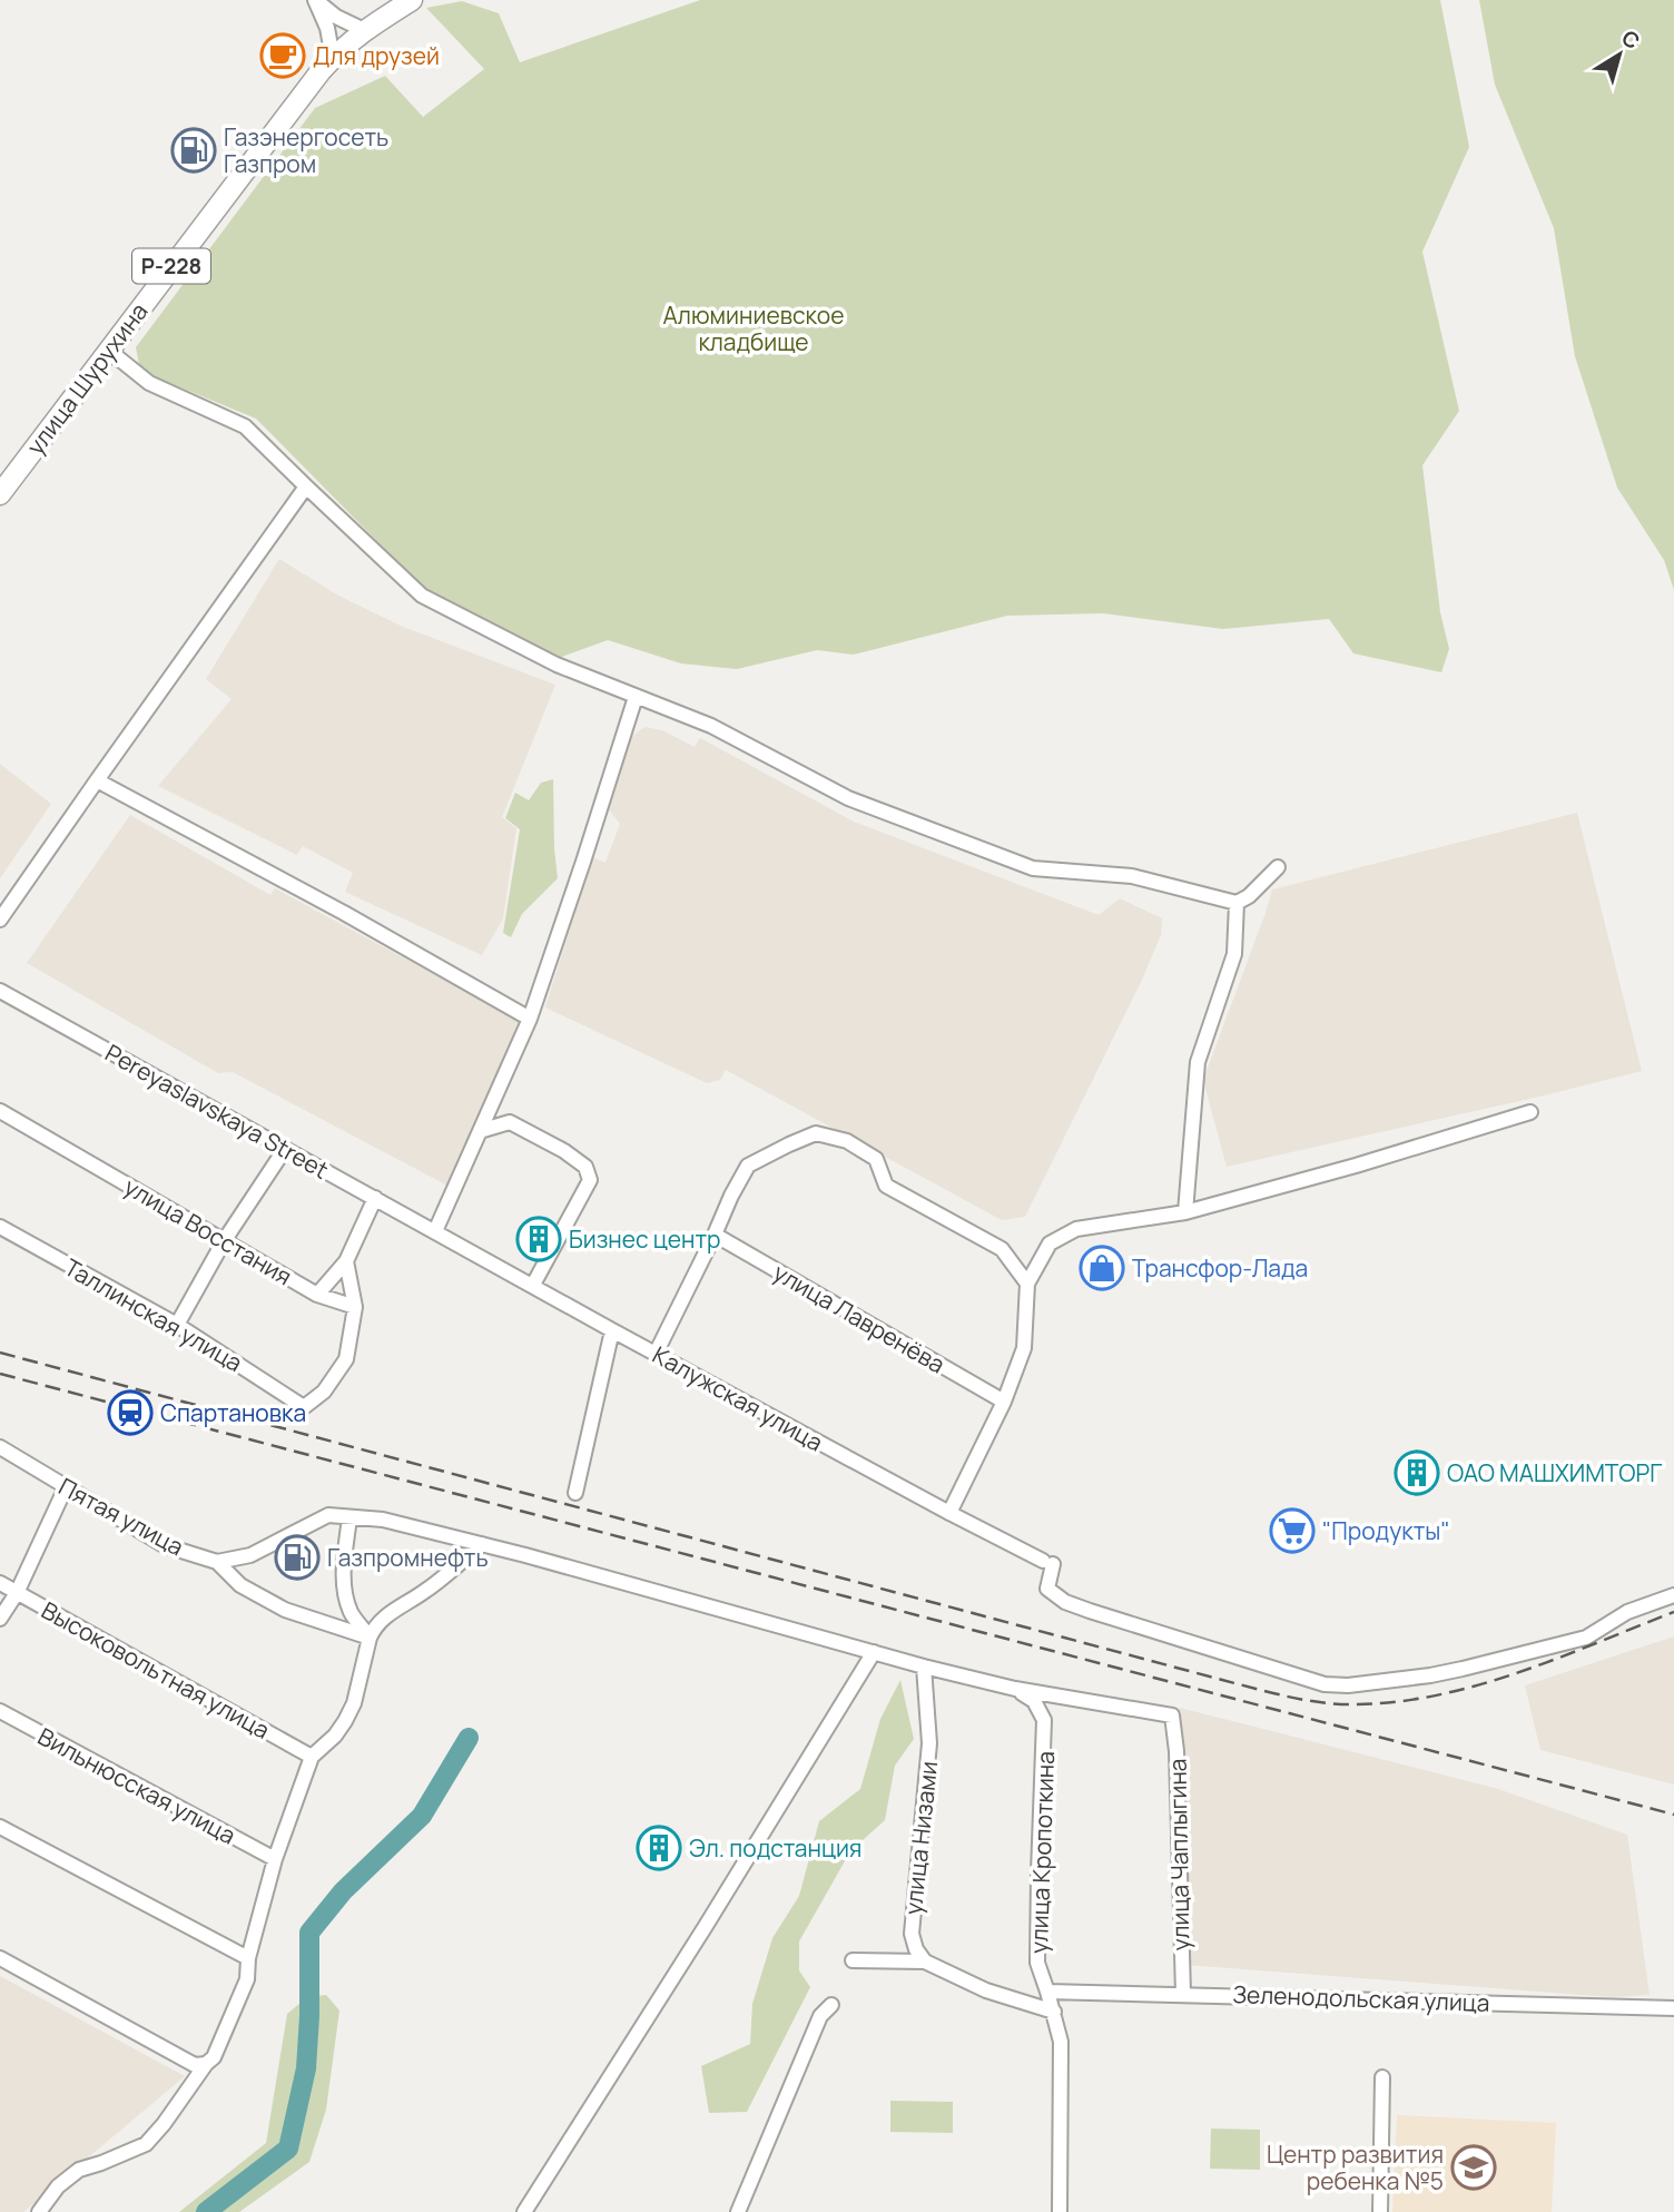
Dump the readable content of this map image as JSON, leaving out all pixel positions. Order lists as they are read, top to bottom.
{
  "streets": {
    "highway": ["Р-228", "улица Шурухина"],
    "street": [
      "Pereyaslavskaya Street",
      "улица Восстания",
      "Таллинская улица",
      "улица Лавренёва",
      "Калужская улица",
      "Пятая улица",
      "Высоковольтная улица",
      "Вильнюсская улица",
      "улица Низами",
      "улица Кропоткина",
      "улица Чаплыгина",
      "Зеленодольская улица"
    ]
  },
  "crossings": [
    ["Р-228", "улица Шурухина"],
    ["Pereyaslavskaya Street", "улица Восстания"],
    ["Pereyaslavskaya Street", "Калужская улица"],
    ["улица Кропоткина", "улица Чаплыгина"],
    ["улица Кропоткина", "Зеленодольская улица"],
    ["улица Чаплыгина", "Зеленодольская улица"]
  ],
  "parks": ["Алюминиевское кладбище"],
  "places": {
    "cafe": ["Для друзей"],
    "fuel station": ["Газэнергосеть Газпром", "Газпромнефть"],
    "building": ["Бизнес центр", "ОАО МАШХИМТОРГ", "Эл. подстанция"],
    "shop": ["Трансфор-Лада"],
    "station": ["Спартановка"],
    "supermarket": ["\"Продукты\""],
    "school or university": ["Центр развития ребенка №5"]
  },
  "north": "top right"
}
